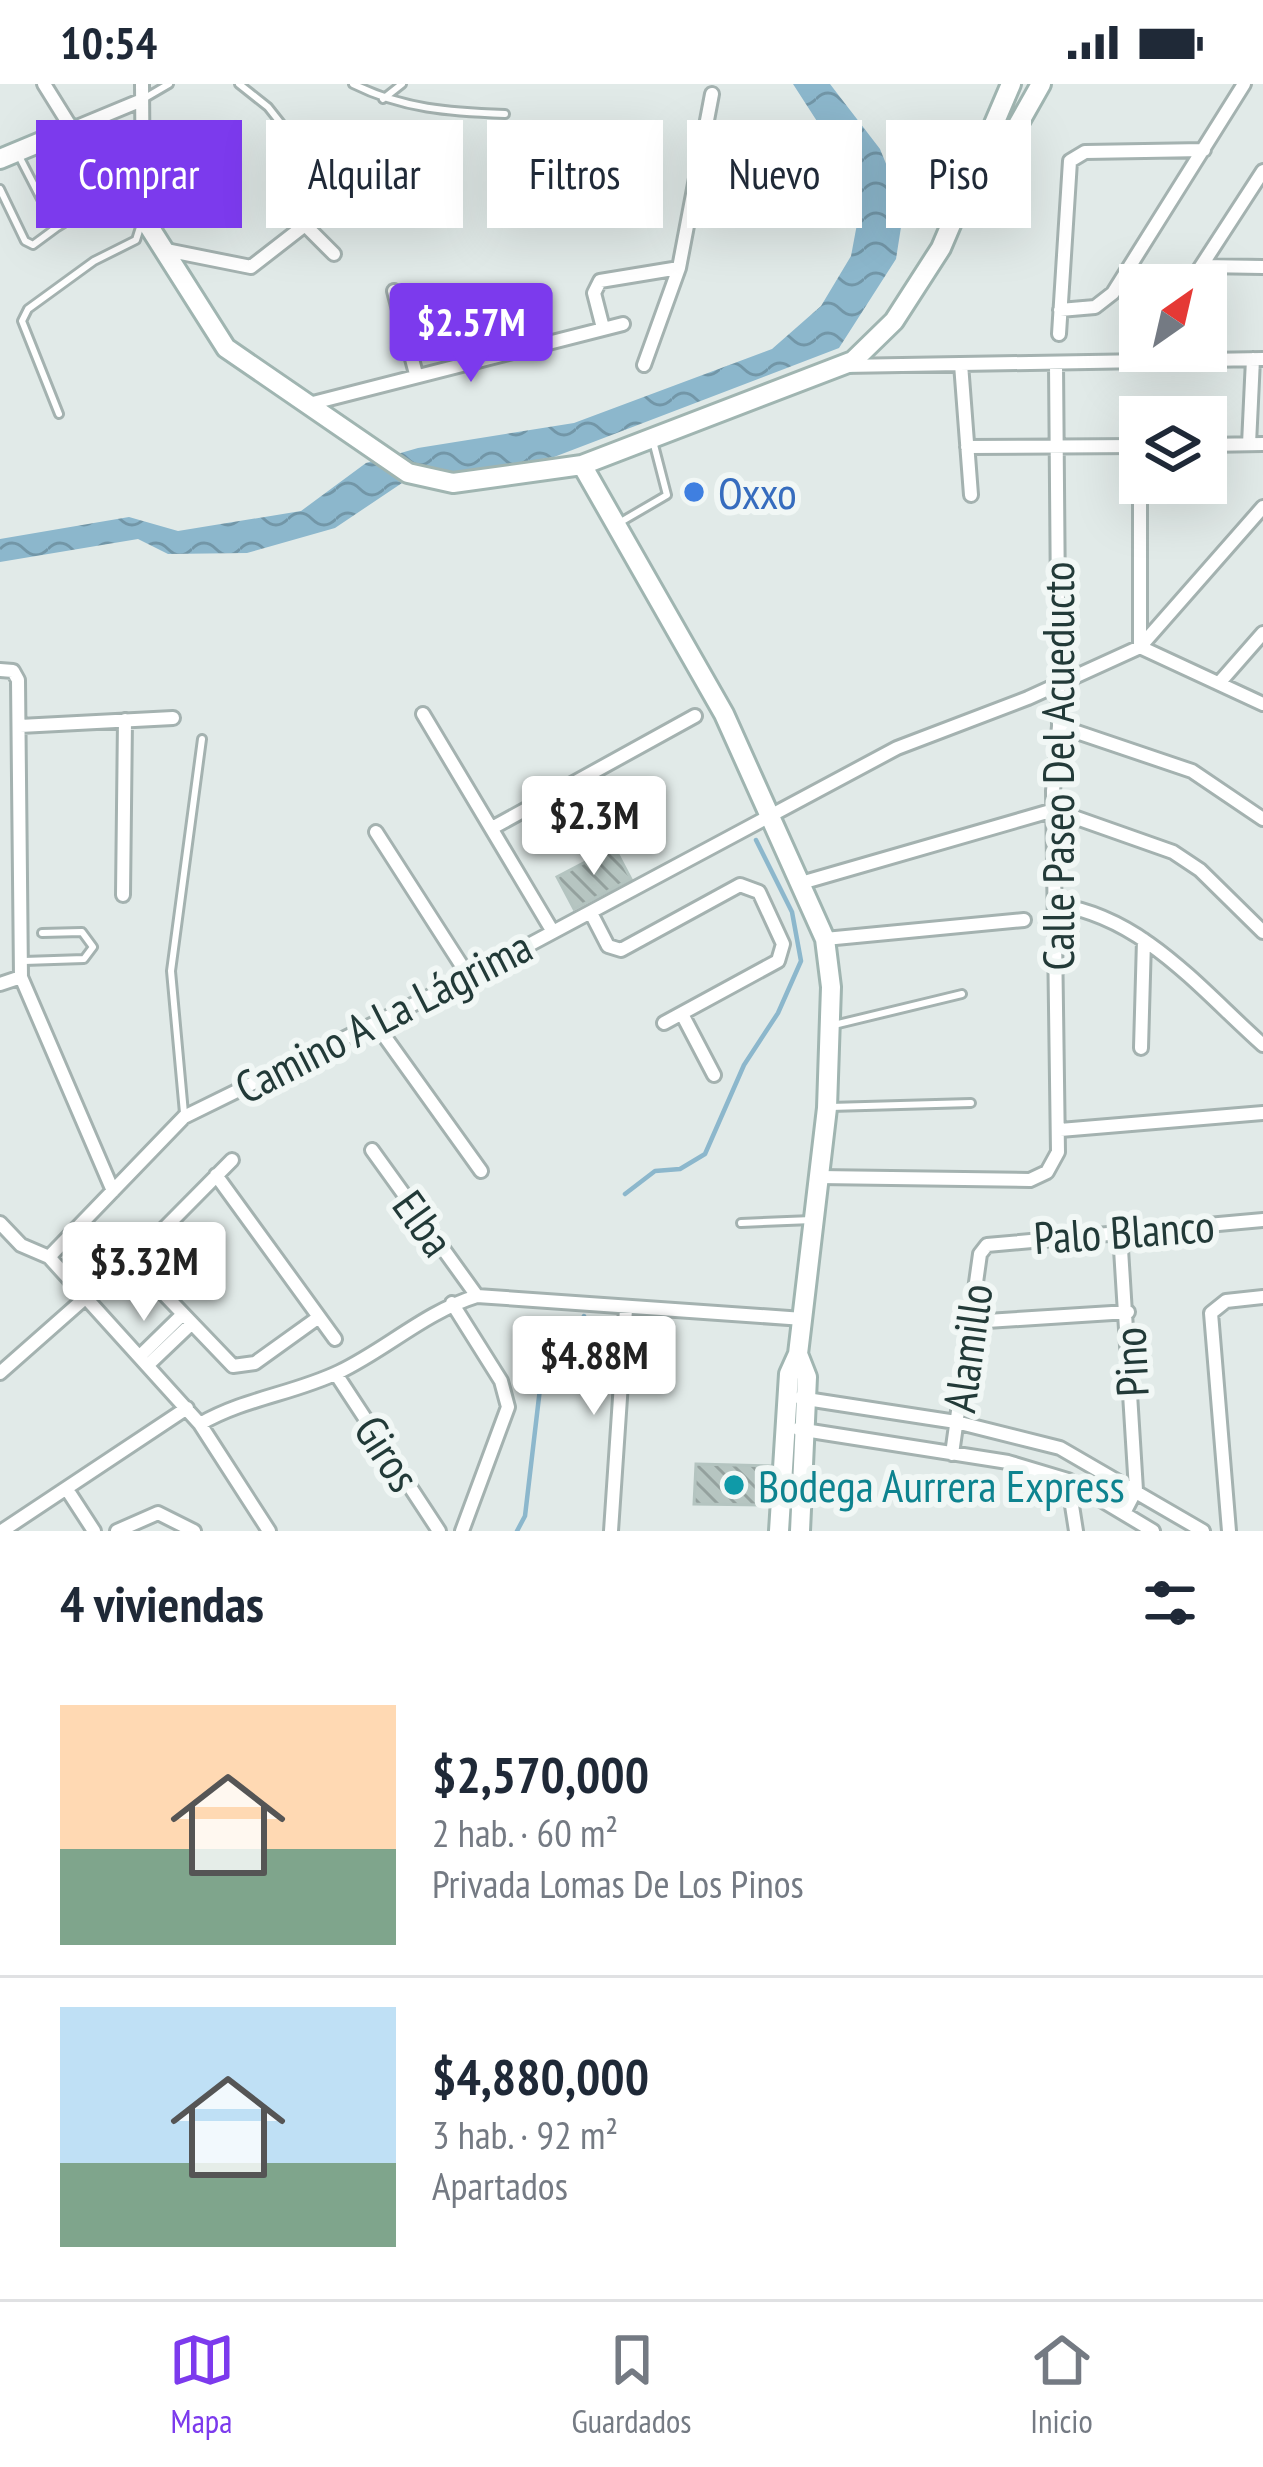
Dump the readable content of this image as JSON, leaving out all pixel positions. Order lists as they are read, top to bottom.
{
  "streets": {
    "street": [
      "Calle Paseo Del Acueducto",
      "Camino A La Lágrima",
      "Elba",
      "Palo Blanco",
      "Alamillo",
      "Pino",
      "Giros"
    ]
  },
  "crossings": [
    ["Calle Paseo Del Acueducto", "Camino A La Lágrima"],
    ["Palo Blanco", "Alamillo"],
    ["Palo Blanco", "Pino"]
  ],
  "places": ["Oxxo", "Bodega Aurrera Express"],
  "north": "top right",
  "page": {
    "status": "10:54",
    "chip": [
      "Comprar",
      "Alquilar",
      "Filtros",
      "Nuevo",
      "Piso"
    ],
    "price": [
      "$2.57M",
      "$2.3M",
      "$3.32M",
      "$4.88M"
    ],
    "heading": "4 viviendas",
    "list": [
      {
        "name": "$2,570,000",
        "note": "2 hab. · 60 m² · Privada Lomas De Los Pinos"
      },
      {
        "name": "$4,880,000",
        "note": "3 hab. · 92 m² · Apartados"
      }
    ],
    "tabs": ["Mapa", "Guardados", "Inicio"]
  }
}
